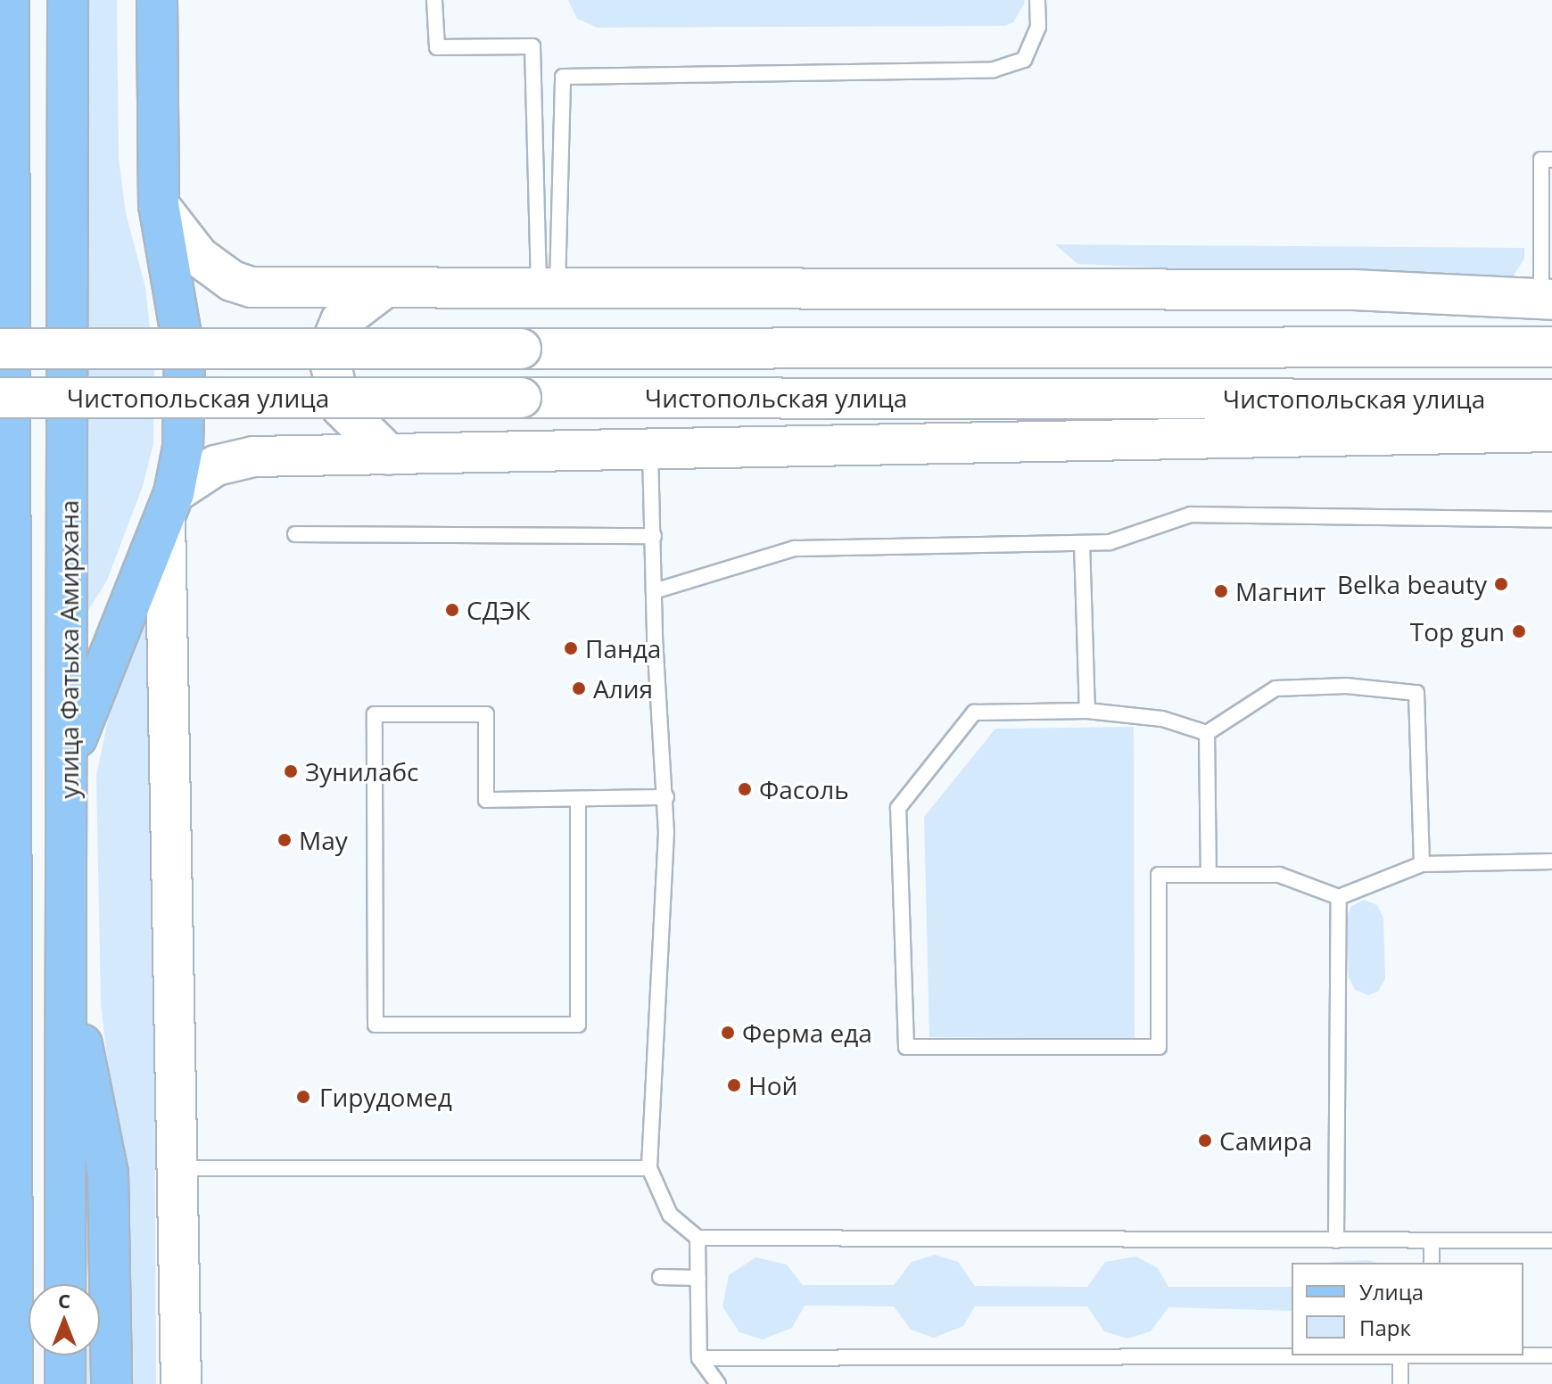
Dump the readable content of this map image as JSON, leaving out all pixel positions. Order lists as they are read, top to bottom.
{
  "streets": {
    "main road": ["Чистопольская улица", "улица Фатыха Амирхана"]
  },
  "places": [
    "Belka beauty",
    "Магнит",
    "СДЭК",
    "Top gun",
    "Панда",
    "Алия",
    "Зунилабс",
    "Фасоль",
    "May",
    "Ферма еда",
    "Ной",
    "Гирудомед",
    "Самира"
  ],
  "legend": ["Улица", "Парк"],
  "north": "top"
}
